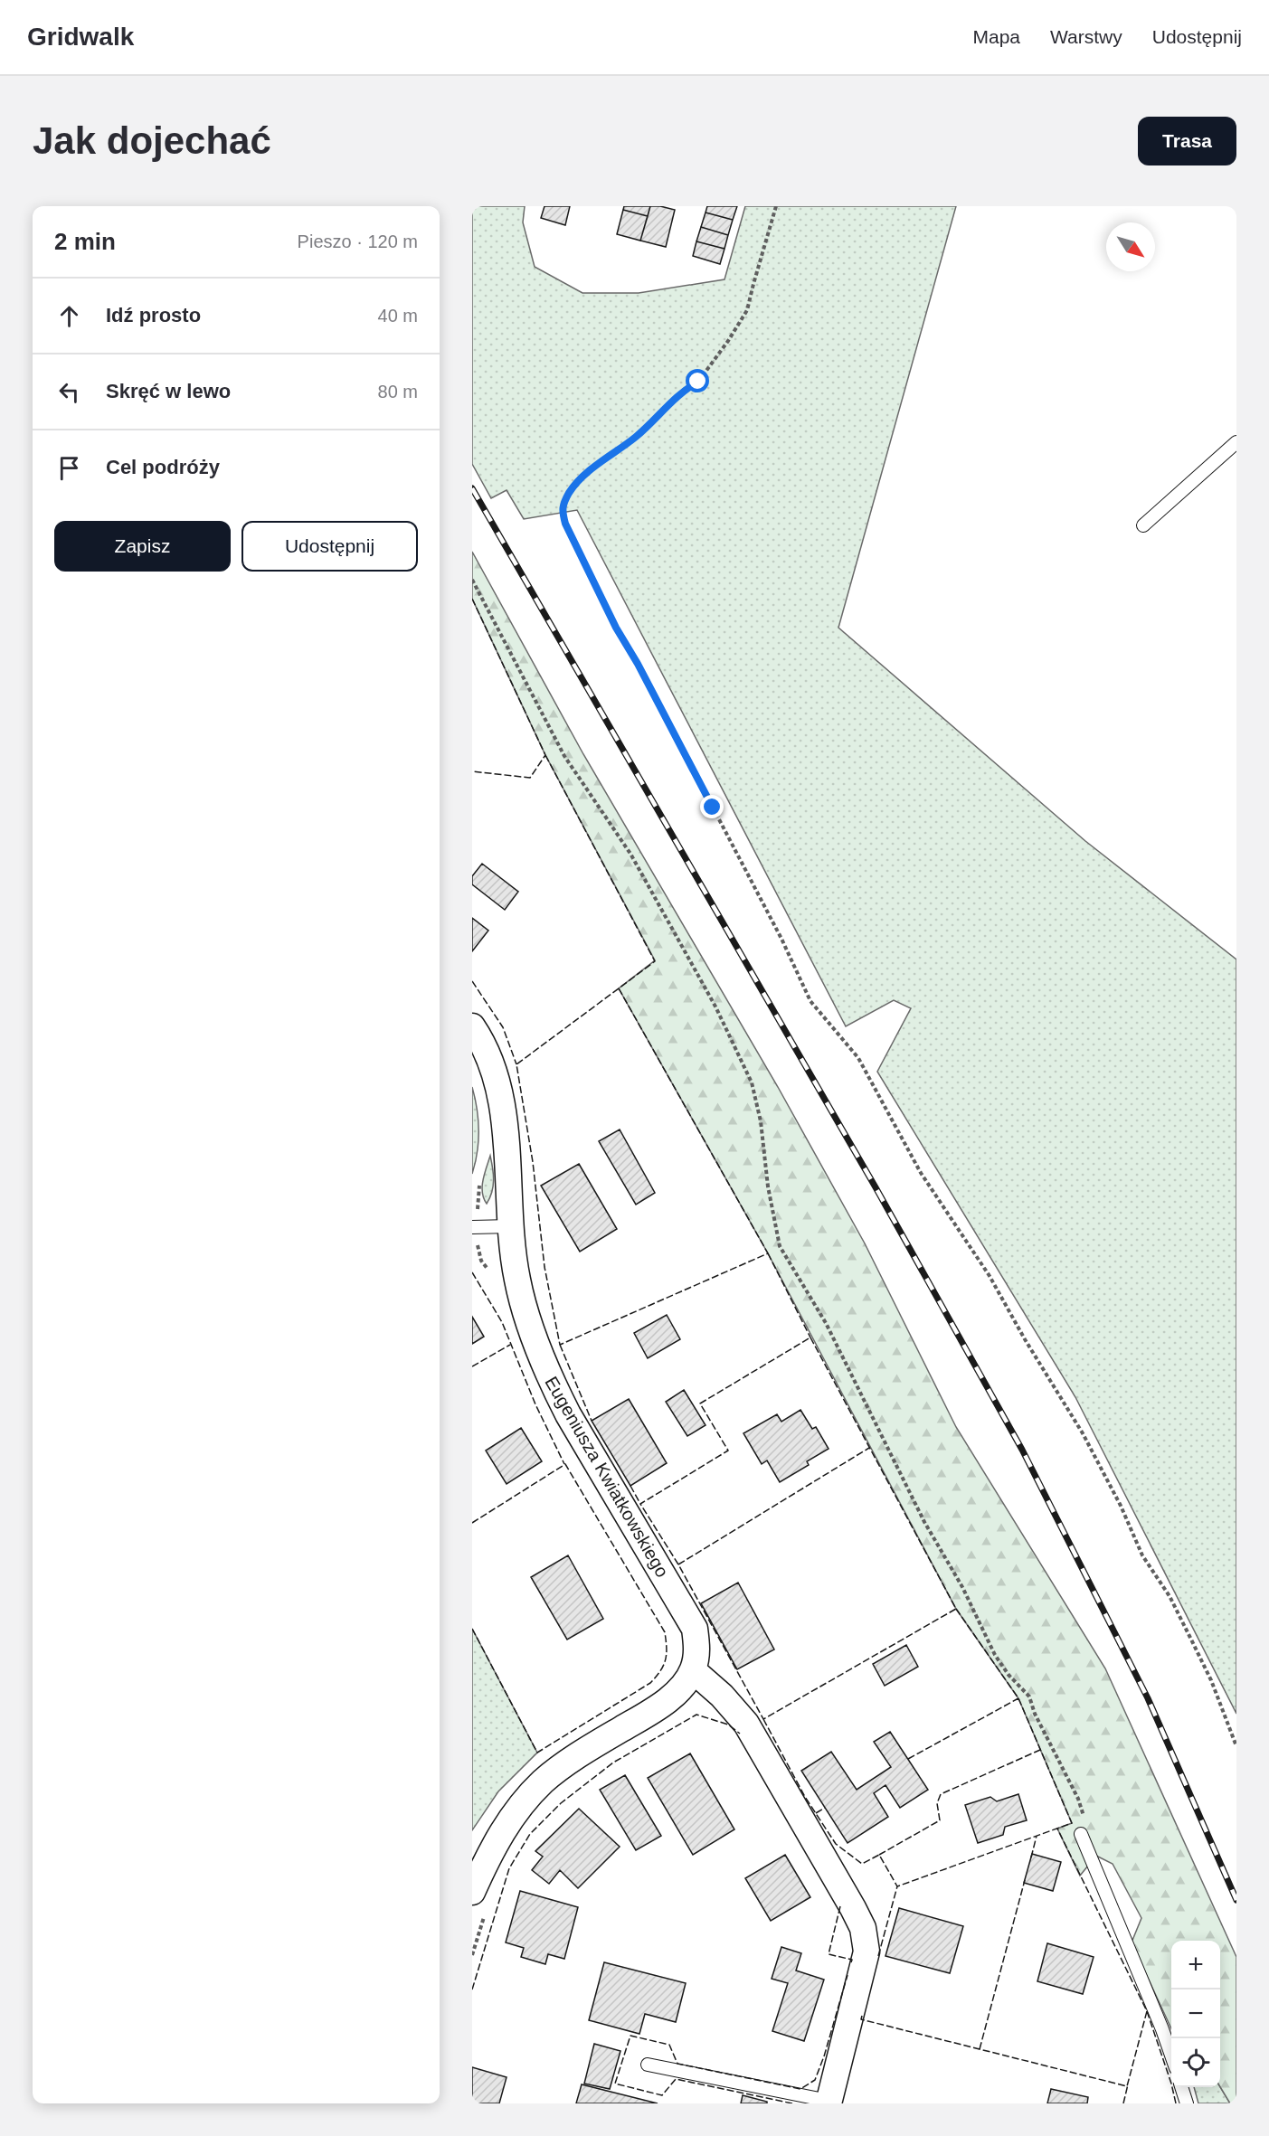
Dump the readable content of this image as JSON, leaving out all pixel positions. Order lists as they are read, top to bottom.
{
  "streets": {
    "street": ["Eugeniusza Kwiatkowskiego"]
  },
  "north": "bottom right",
  "page": {
    "header": "Gridwalk",
    "nav": ["Mapa", "Warstwy", "Udostępnij"],
    "buttons": [
      "Trasa",
      ["Zapisz", "Udostępnij"]
    ],
    "title": "Jak dojechać",
    "heading": ["2 min", "Pieszo · 120 m"],
    "list": [
      ["Idź prosto", "40 m"],
      ["Skręć w lewo", "80 m"],
      "Cel podróży"
    ],
    "map_buttons": ["+", "−"]
  }
}
